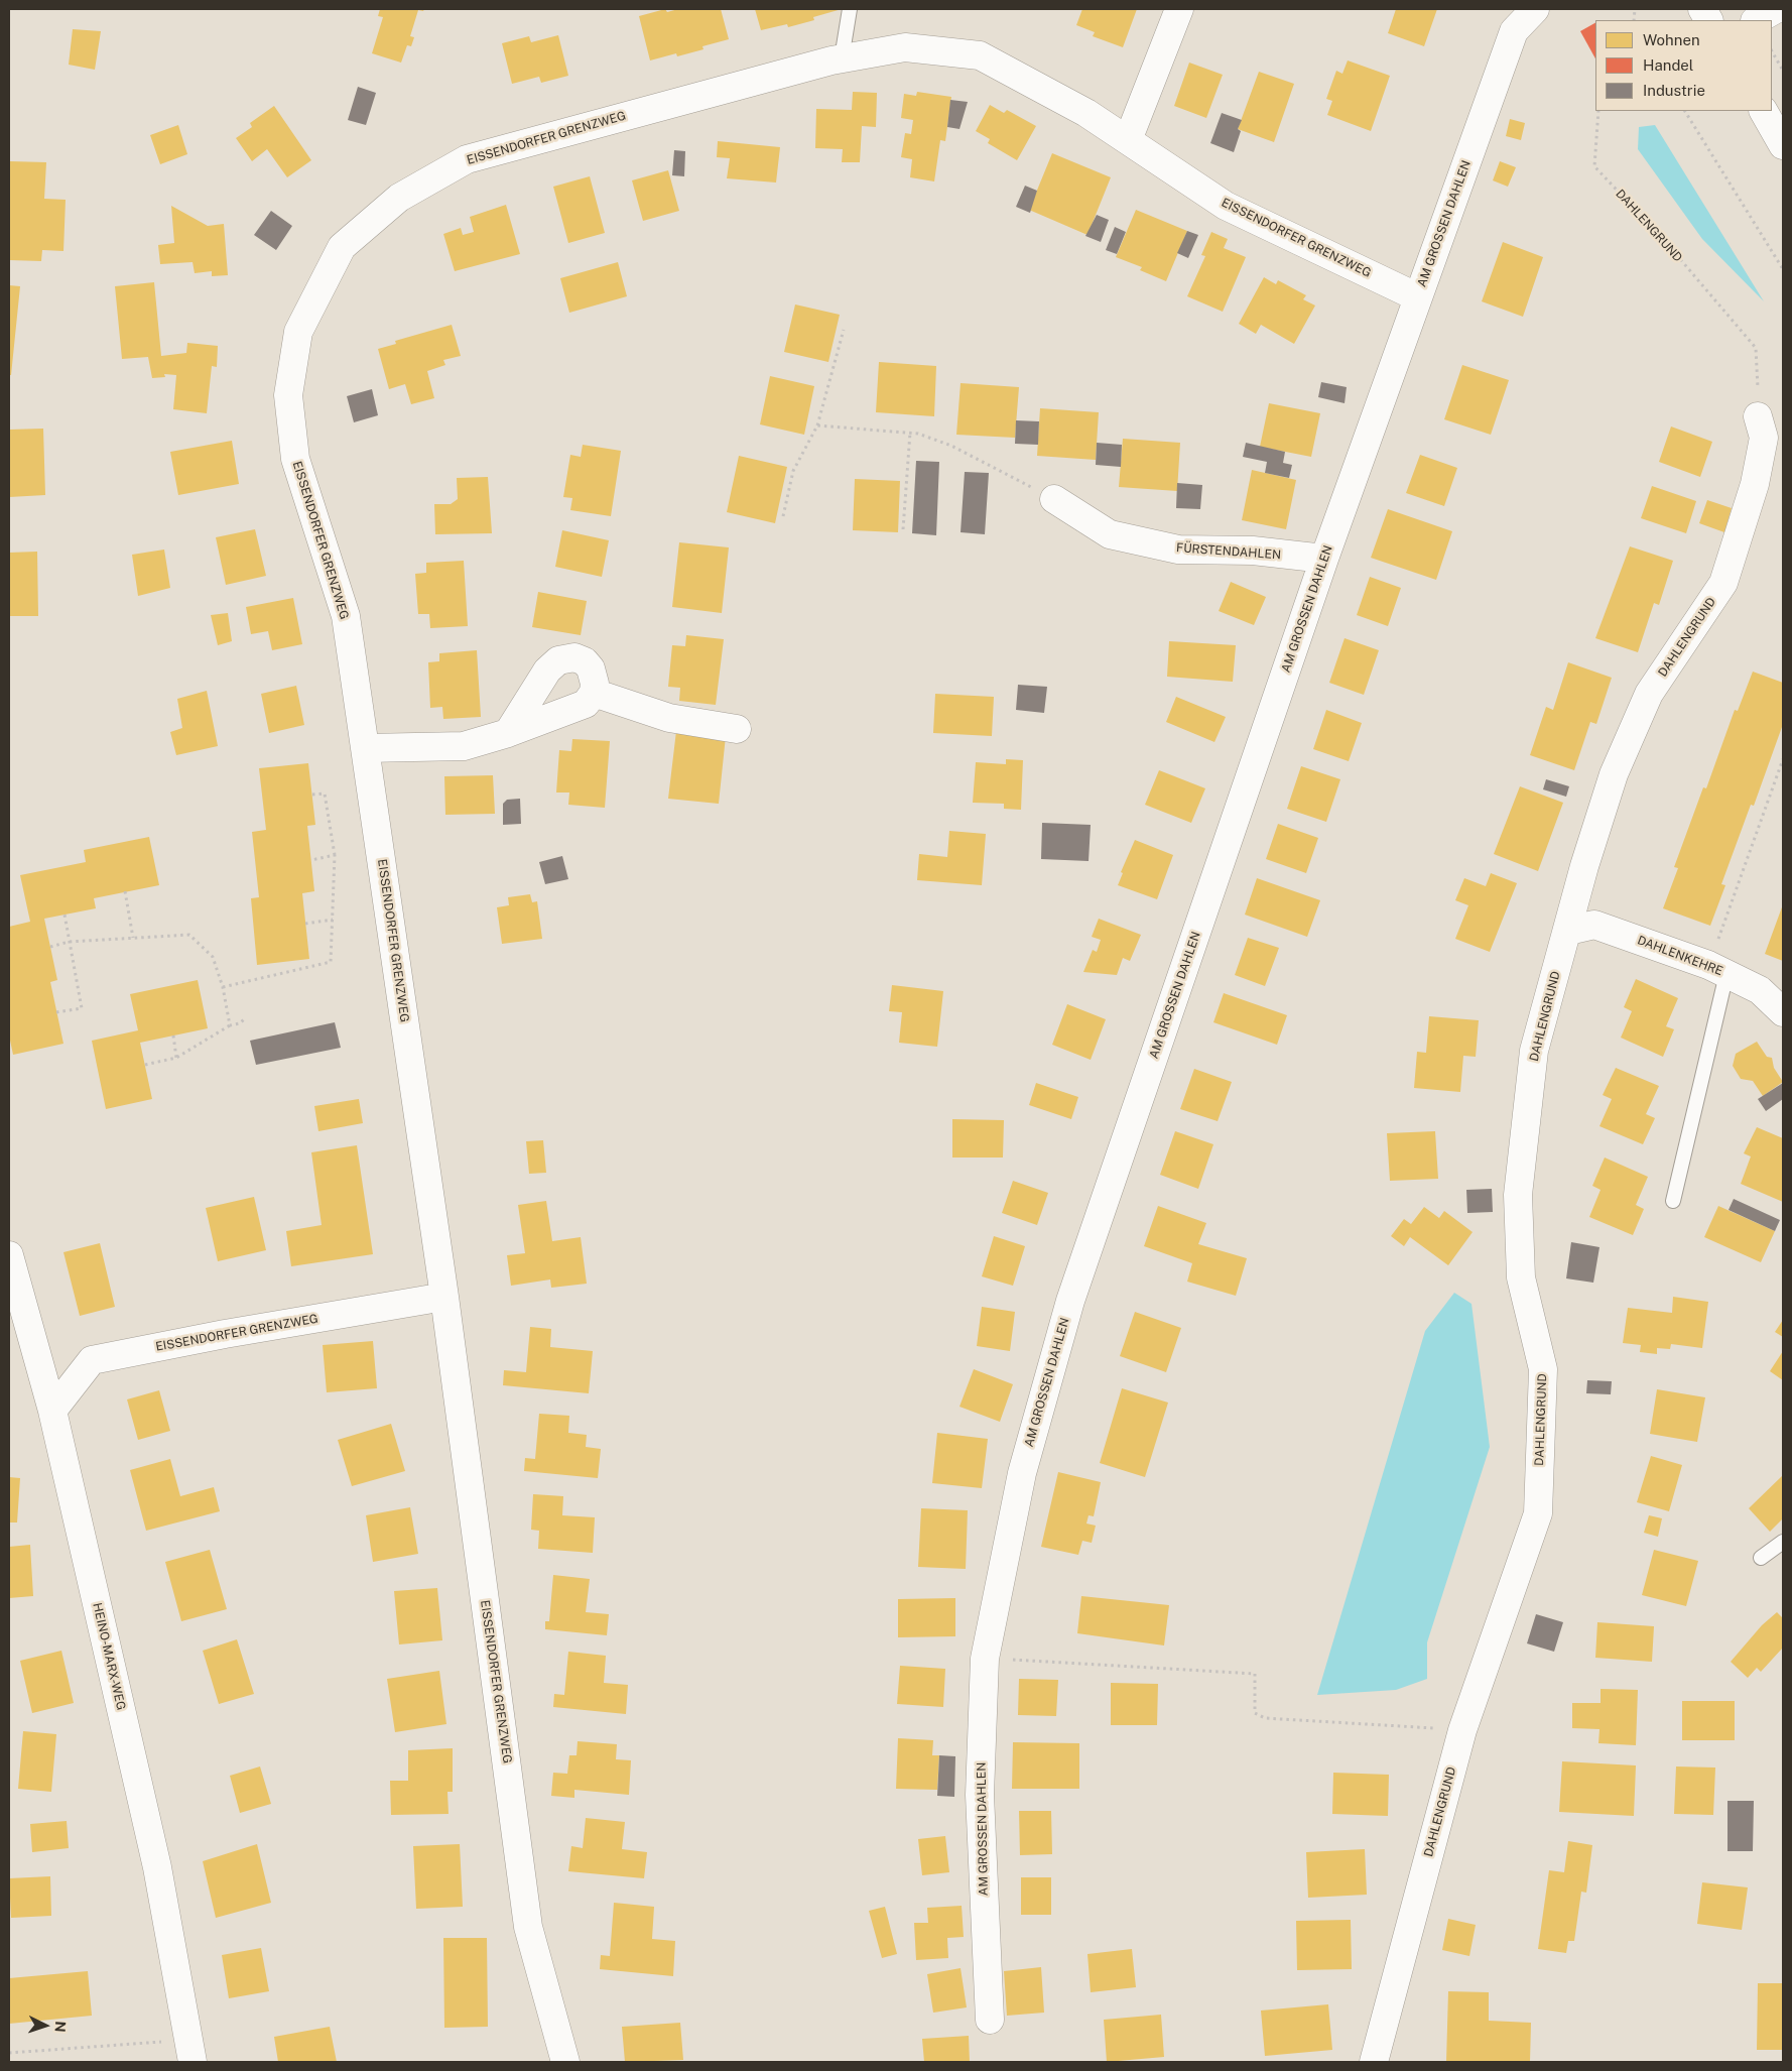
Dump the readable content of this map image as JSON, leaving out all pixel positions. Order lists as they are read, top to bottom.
{
  "streets": {
    "street": [
      "EISSENDORFER GRENZWEG",
      "AM GROSSEN DAHLEN",
      "DAHLENGRUND",
      "FÜRSTENDAHLEN",
      "DAHLENKEHRE",
      "HEINO-MARX-WEG"
    ]
  },
  "crossings": [
    ["EISSENDORFER GRENZWEG", "AM GROSSEN DAHLEN"],
    ["EISSENDORFER GRENZWEG", "HEINO-MARX-WEG"],
    ["AM GROSSEN DAHLEN", "FÜRSTENDAHLEN"],
    ["DAHLENGRUND", "DAHLENKEHRE"]
  ],
  "legend": ["Wohnen", "Handel", "Industrie"],
  "north": "right"
}
